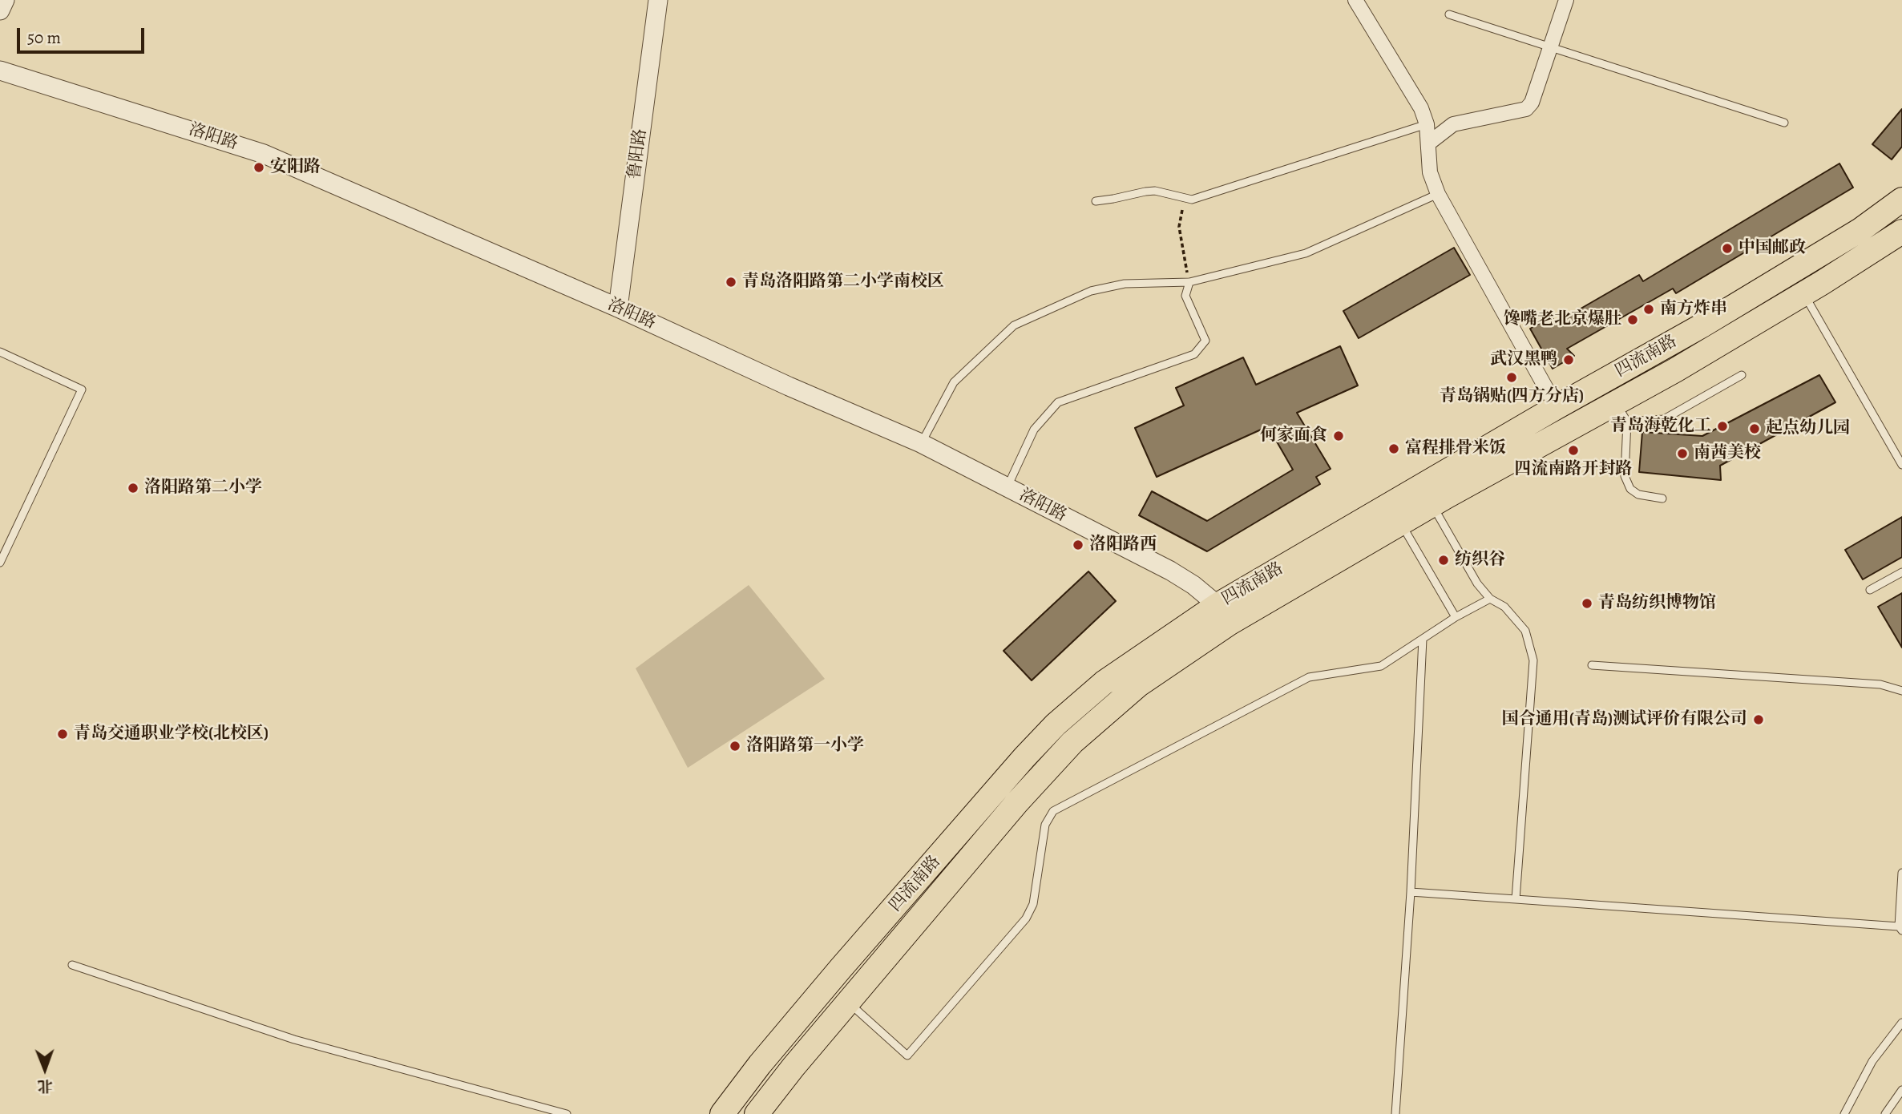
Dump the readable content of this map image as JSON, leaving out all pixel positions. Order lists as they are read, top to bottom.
{
  "streets": {
    "main road": ["四流南路"],
    "street": ["洛阳路", "鲁阳路"]
  },
  "crossings": [
    ["洛阳路", "鲁阳路"],
    ["洛阳路", "四流南路"]
  ],
  "places": [
    "安阳路",
    "中国邮政",
    "青岛洛阳路第二小学南校区",
    "南方炸串",
    "馋嘴老北京爆肚",
    "武汉黑鸭",
    "青岛锅贴(四方分店)",
    "青岛海乾化工",
    "起点幼儿园",
    "何家面食",
    "富程排骨米饭",
    "四流南路开封路",
    "南茜美校",
    "洛阳路第二小学",
    "洛阳路西",
    "纺织谷",
    "青岛纺织博物馆",
    "国合通用(青岛)测试评价有限公司",
    "青岛交通职业学校(北校区)",
    "洛阳路第一小学"
  ],
  "scale_bar": "50 m",
  "north": "bottom"
}
